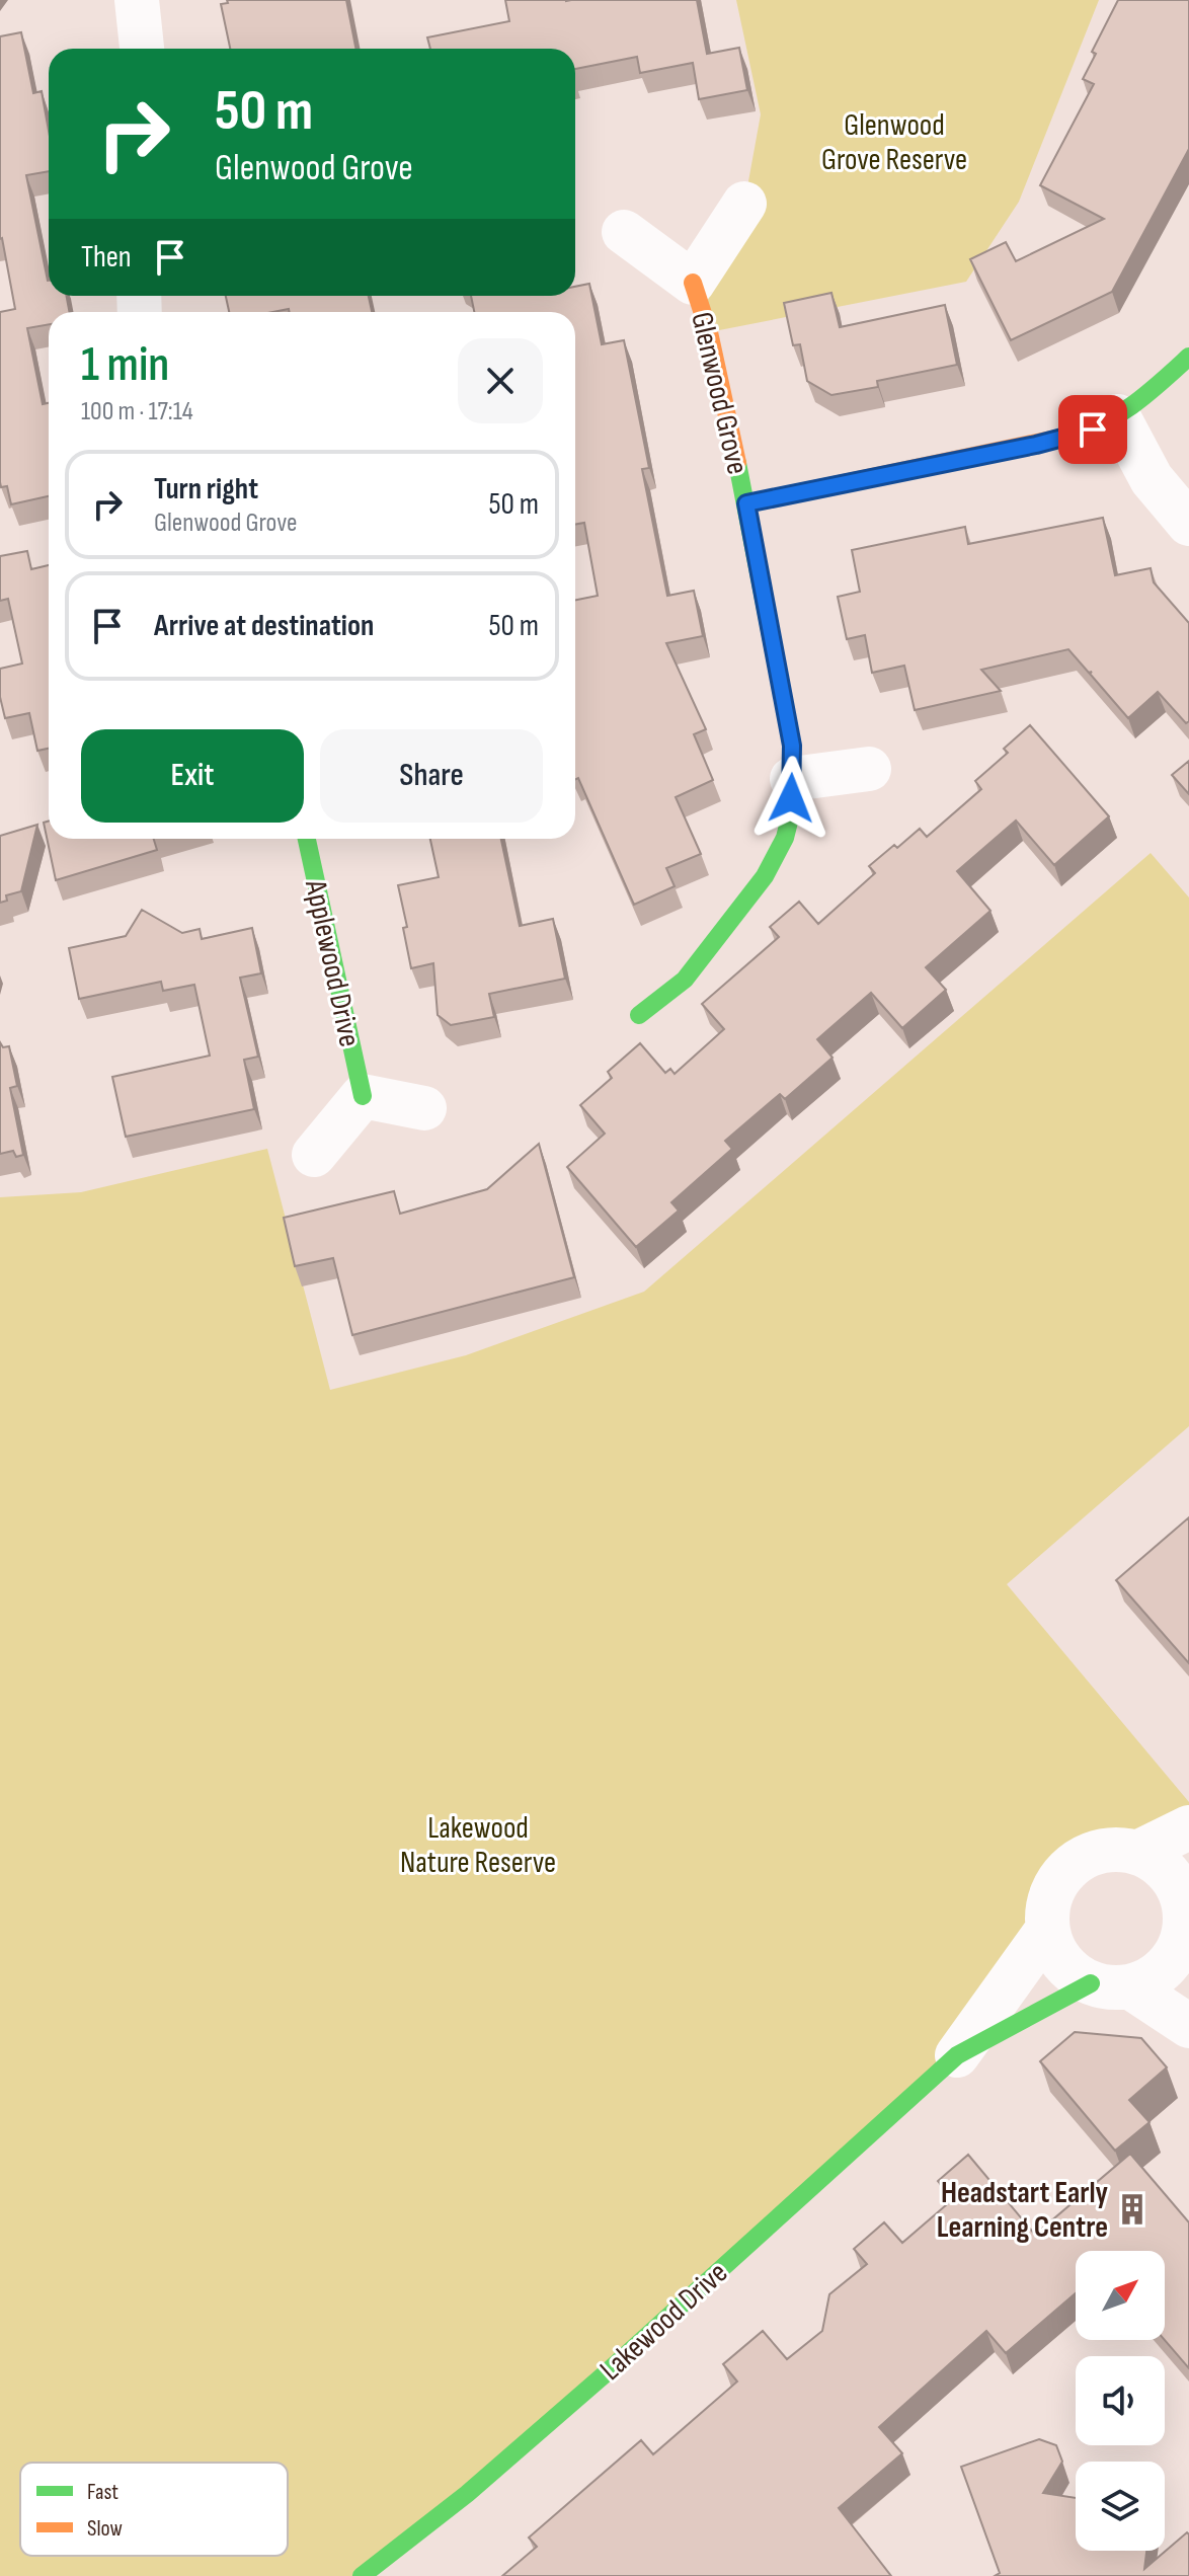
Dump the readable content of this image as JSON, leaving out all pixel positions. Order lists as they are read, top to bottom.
{
  "streets": {
    "street": ["Glenwood Grove", "Applewood Drive", "Lakewood Drive"]
  },
  "parks": ["Glenwood Grove Reserve", "Lakewood Nature Reserve"],
  "places": {
    "building": ["Headstart Early Learning Centre"]
  },
  "legend": ["Fast", "Slow"],
  "north": "top right",
  "page": {
    "turn": ["50 m", "Glenwood Grove"],
    "then": "Then",
    "heading": ["1 min", "100 m · 17:14"],
    "list": [
      {
        "name": "Turn right",
        "note": "Glenwood Grove",
        "value": "50 m"
      },
      {
        "name": "Arrive at destination",
        "value": "50 m"
      }
    ],
    "buttons": ["Exit", "Share"]
  }
}
